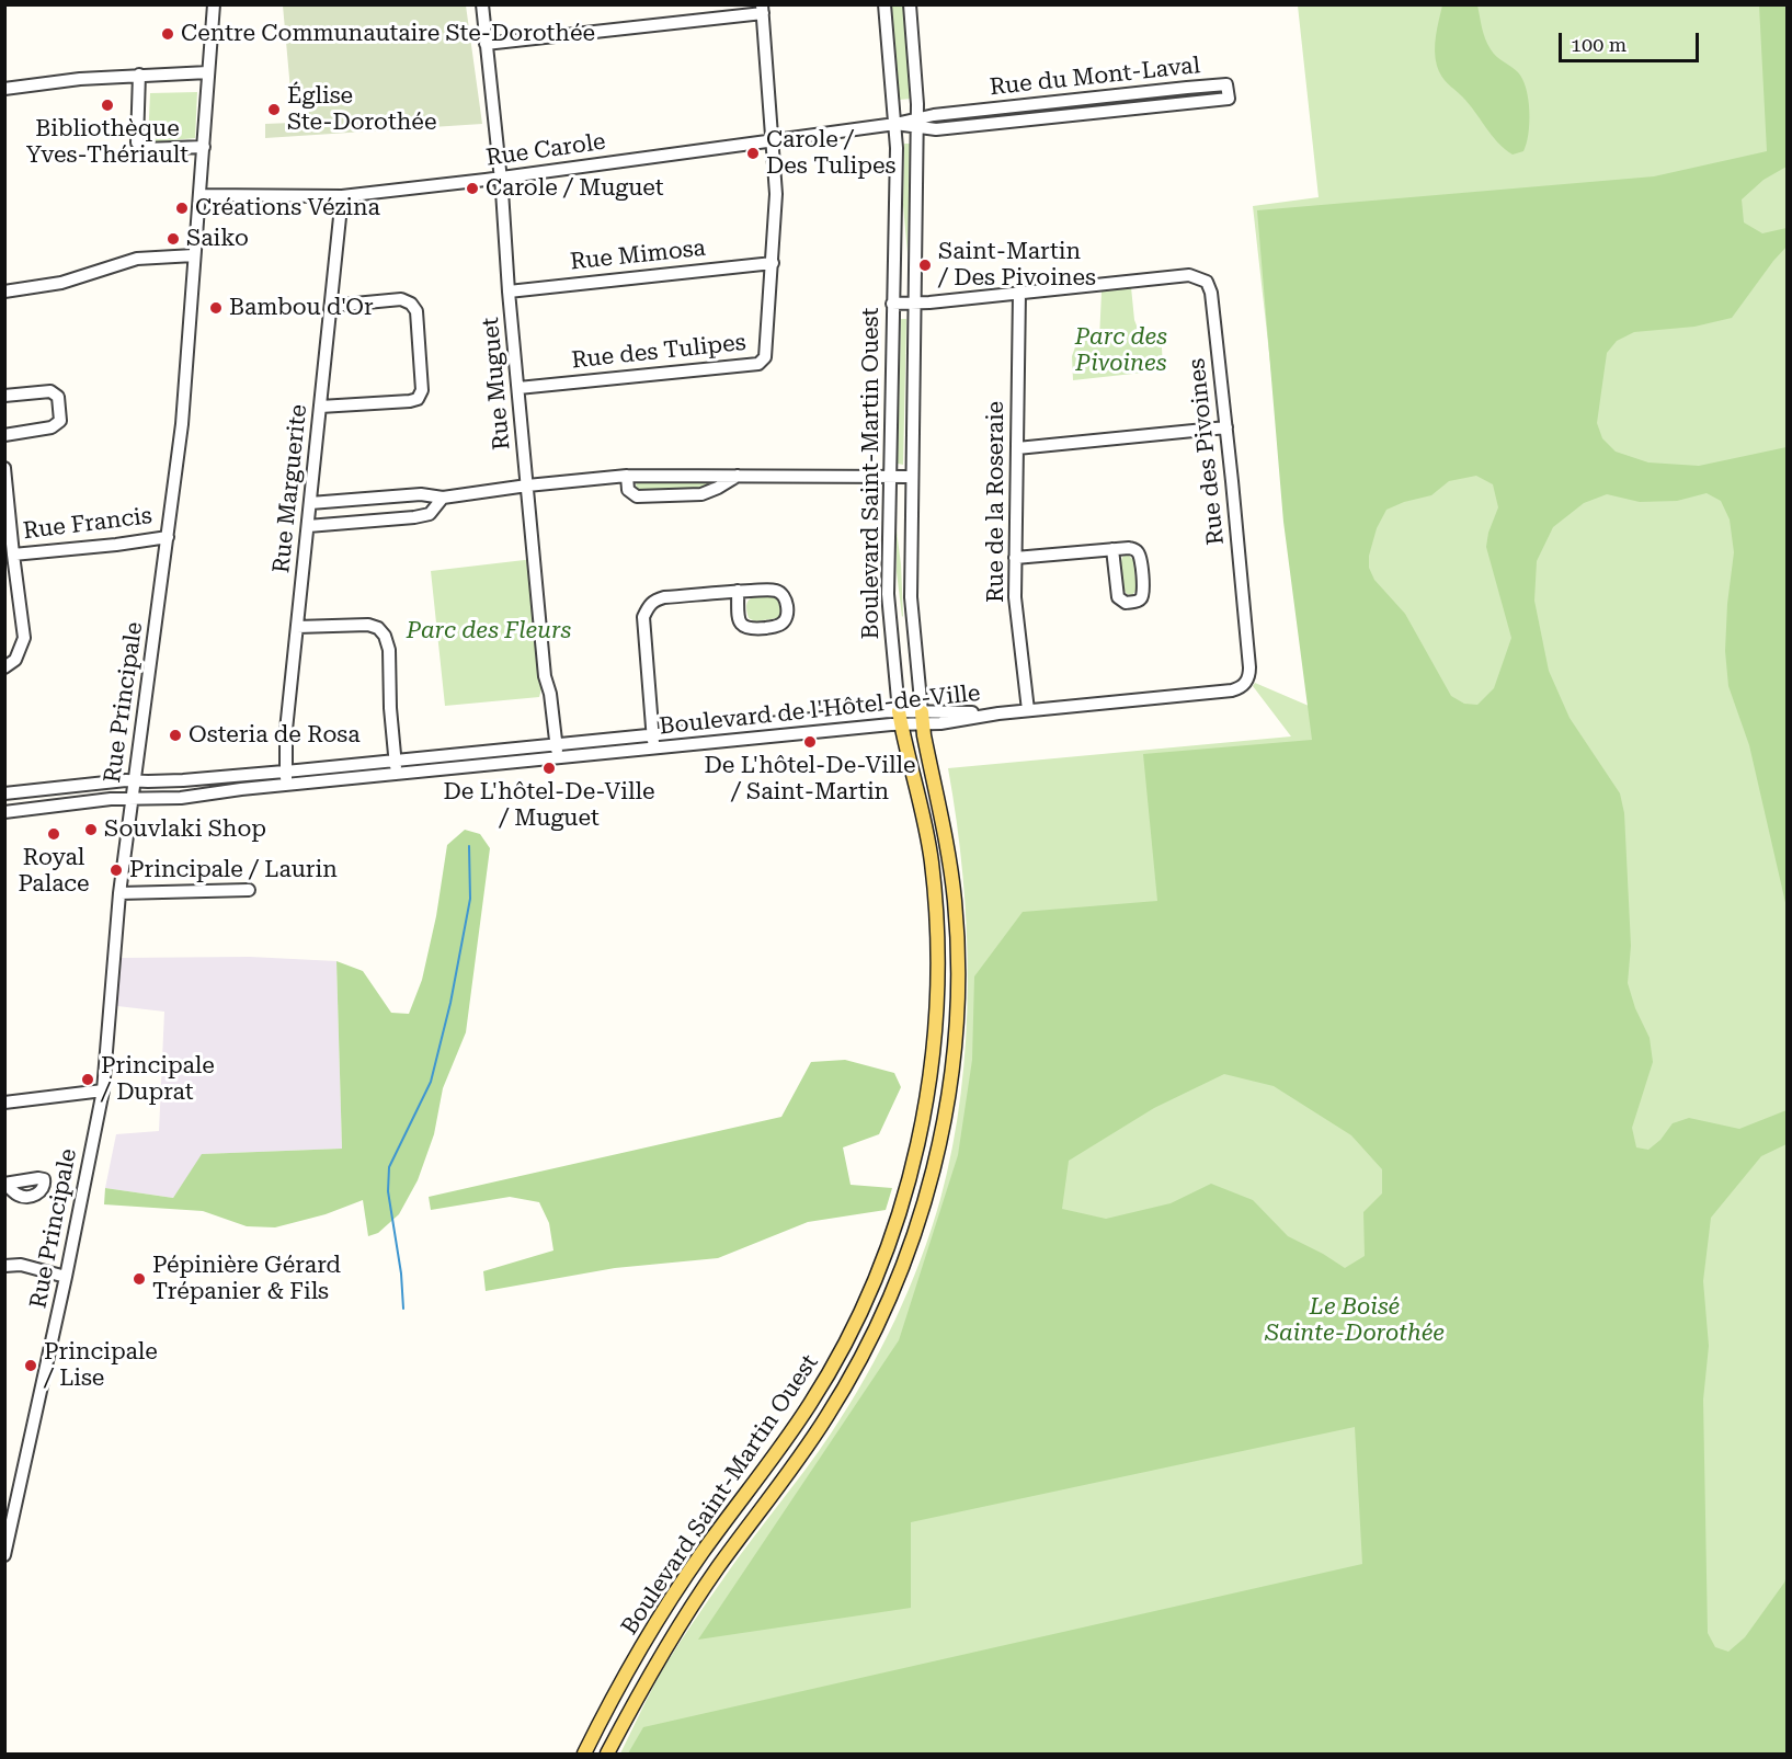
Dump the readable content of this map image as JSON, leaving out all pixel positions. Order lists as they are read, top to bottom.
{
  "streets": {
    "main road": ["Boulevard Saint-Martin Ouest"],
    "street": [
      "Rue du Mont-Laval",
      "Rue Carole",
      "Rue Mimosa",
      "Rue des Tulipes",
      "Rue Muguet",
      "Rue des Pivoines",
      "Rue Marguerite",
      "Rue de la Roseraie",
      "Rue Francis",
      "Rue Principale",
      "Boulevard de l'Hôtel-de-Ville"
    ]
  },
  "crossings": [
    ["Rue du Mont-Laval", "Rue Carole"],
    ["Rue du Mont-Laval", "Boulevard Saint-Martin Ouest"],
    ["Rue Carole", "Rue des Tulipes"],
    ["Rue Carole", "Rue Muguet"],
    ["Rue Carole", "Boulevard Saint-Martin Ouest"],
    ["Rue Carole", "Rue Marguerite"],
    ["Rue Carole", "Rue Principale"],
    ["Rue Mimosa", "Rue des Tulipes"],
    ["Rue Mimosa", "Rue Muguet"],
    ["Rue des Tulipes", "Rue Muguet"],
    ["Rue Muguet", "Boulevard de l'Hôtel-de-Ville"],
    ["Rue des Pivoines", "Boulevard Saint-Martin Ouest"],
    ["Rue des Pivoines", "Rue de la Roseraie"],
    ["Rue des Pivoines", "Boulevard de l'Hôtel-de-Ville"],
    ["Boulevard Saint-Martin Ouest", "Boulevard de l'Hôtel-de-Ville"],
    ["Rue Marguerite", "Boulevard de l'Hôtel-de-Ville"],
    ["Rue Francis", "Rue Principale"],
    ["Rue Principale", "Boulevard de l'Hôtel-de-Ville"]
  ],
  "parks": ["Parc des Pivoines", "Parc des Fleurs", "Le Boisé Sainte-Dorothée"],
  "places": [
    "Centre Communautaire Ste-Dorothée",
    "Bibliothèque Yves-Thériault",
    "Église Ste-Dorothée",
    "Carole / Des Tulipes",
    "Carole / Muguet",
    "Créations Vézina",
    "Saiko",
    "Saint-Martin / Des Pivoines",
    "Bambou d'Or",
    "Osteria de Rosa",
    "De L'hôtel-De-Ville / Saint-Martin",
    "De L'hôtel-De-Ville / Muguet",
    "Souvlaki Shop",
    "Royal Palace",
    "Principale / Laurin",
    "Principale / Duprat",
    "Pépinière Gérard Trépanier & Fils",
    "Principale / Lise"
  ],
  "scale_bar": "100 m"
}
